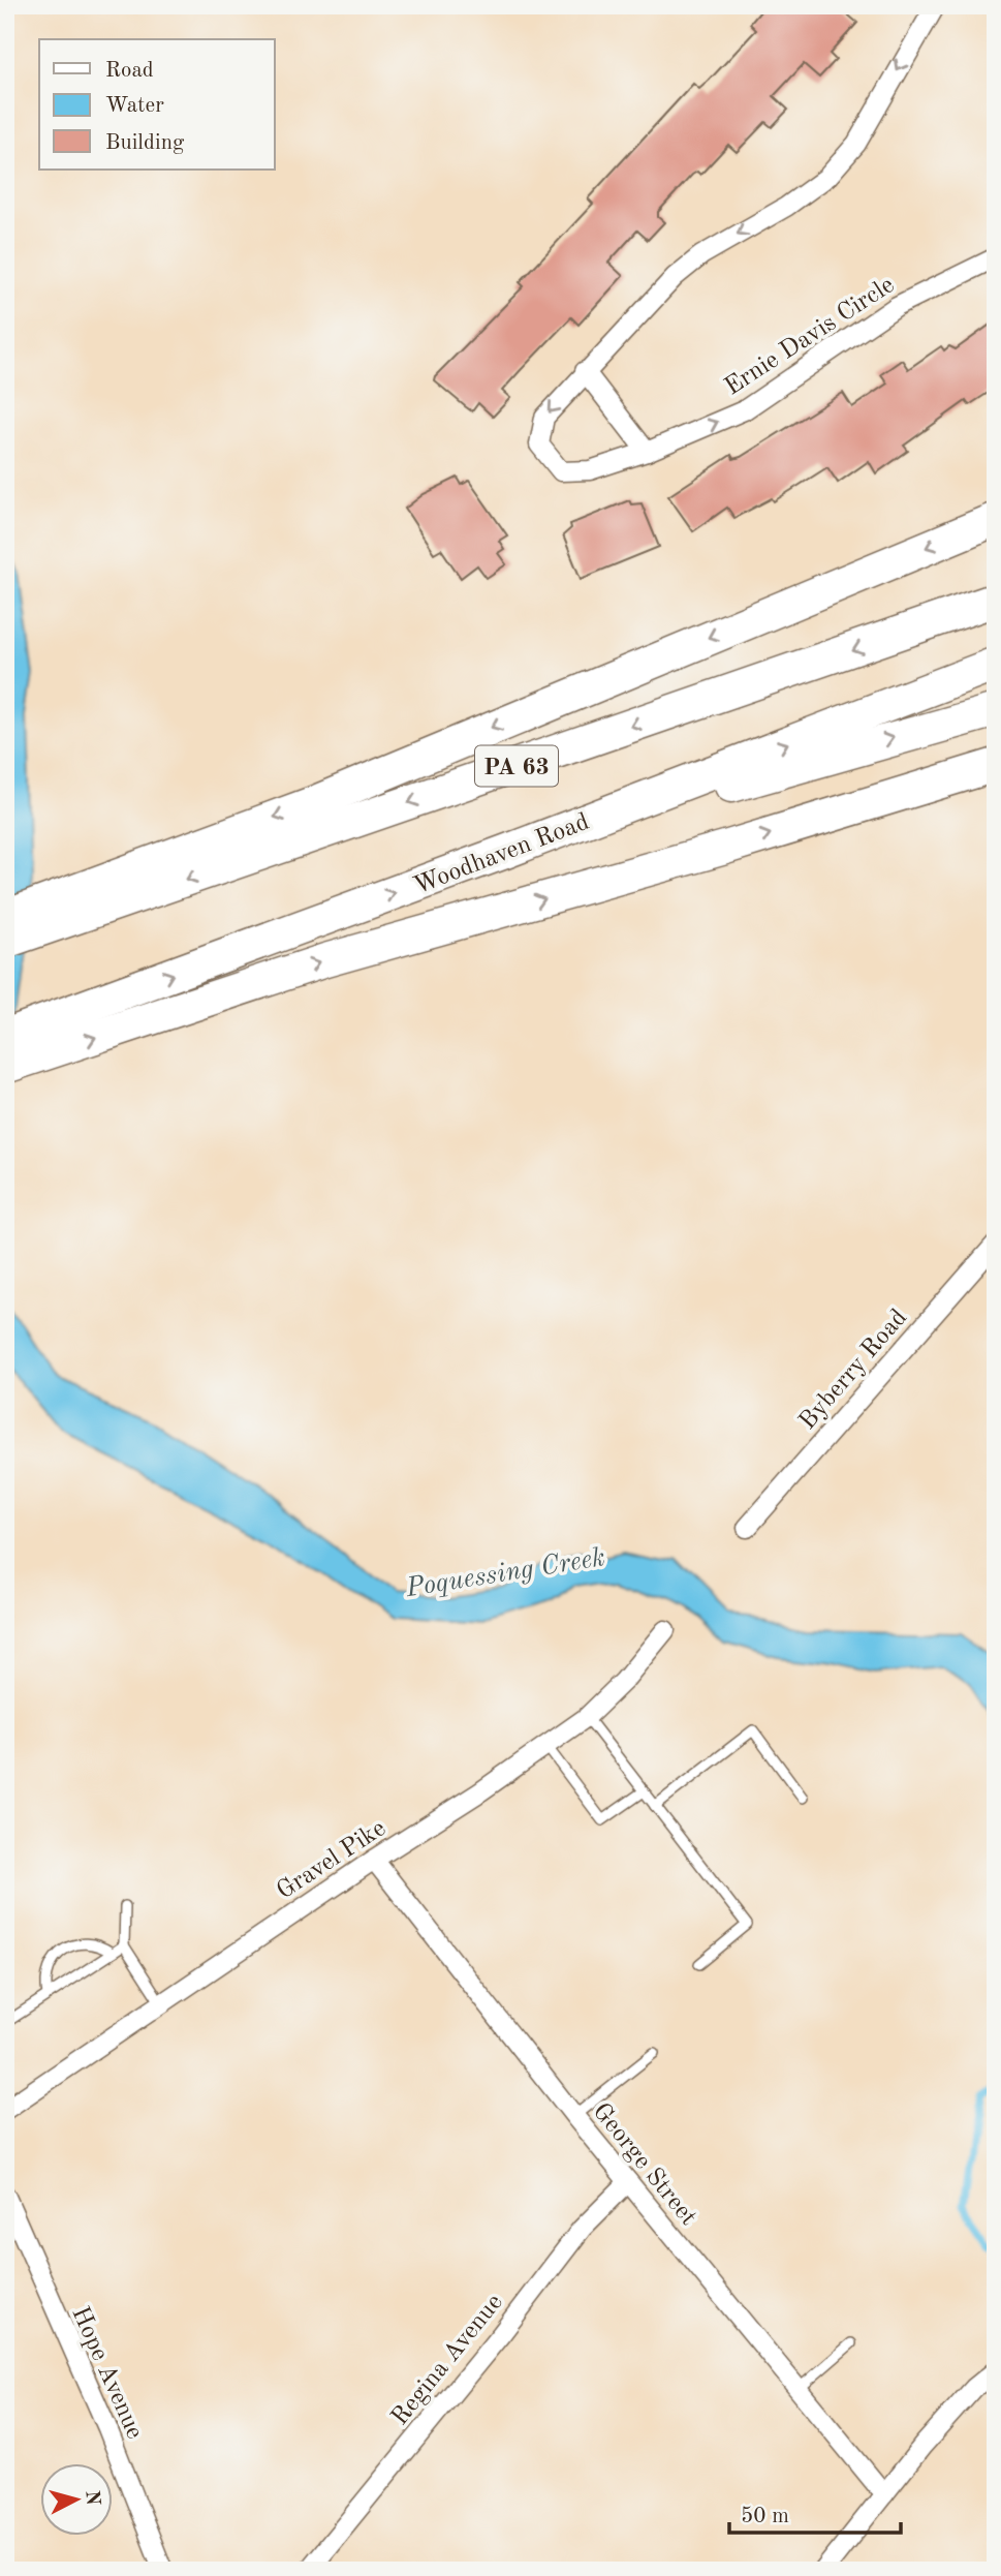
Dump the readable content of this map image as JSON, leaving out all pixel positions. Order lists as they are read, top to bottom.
{
  "streets": {
    "highway": ["PA 63", "Woodhaven Road"],
    "street": [
      "Ernie Davis Circle",
      "Byberry Road",
      "Gravel Pike",
      "George Street",
      "Regina Avenue",
      "Hope Avenue"
    ]
  },
  "crossings": [
    ["Gravel Pike", "George Street"],
    ["George Street", "Regina Avenue"]
  ],
  "water": ["Poquessing Creek"],
  "legend": ["Road", "Water", "Building"],
  "scale_bar": "50 m",
  "north": "right"
}
